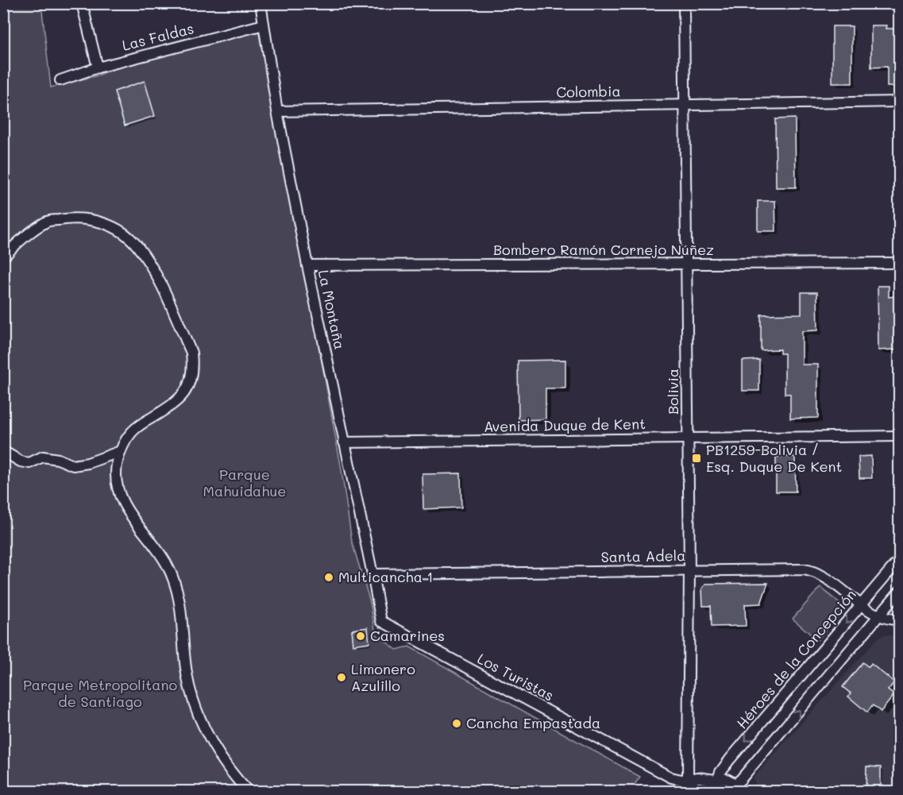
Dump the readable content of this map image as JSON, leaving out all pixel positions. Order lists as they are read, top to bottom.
{
  "streets": {
    "street": [
      "Las Faldas",
      "Colombia",
      "Bombero Ramón Cornejo Núñez",
      "La Montaña",
      "Bolivia",
      "Avenida Duque de Kent",
      "Santa Adela",
      "Héroes de la Concepción",
      "Los Turistas"
    ]
  },
  "crossings": [
    ["Las Faldas", "La Montaña"],
    ["Colombia", "La Montaña"],
    ["Colombia", "Bolivia"],
    ["Bombero Ramón Cornejo Núñez", "La Montaña"],
    ["Bombero Ramón Cornejo Núñez", "Bolivia"],
    ["La Montaña", "Avenida Duque de Kent"],
    ["La Montaña", "Santa Adela"],
    ["La Montaña", "Los Turistas"],
    ["Bolivia", "Avenida Duque de Kent"],
    ["Bolivia", "Santa Adela"],
    ["Bolivia", "Los Turistas"],
    ["Santa Adela", "Héroes de la Concepción"],
    ["Héroes de la Concepción", "Los Turistas"]
  ],
  "parks": ["Parque Mahuidahue", "Parque Metropolitano de Santiago"],
  "places": {
    "transit": ["PB1259-Bolivia / Esq. Duque De Kent"],
    "other": [
      "Multicancha 1",
      "Camarines",
      "Limonero Azulillo",
      "Cancha Empastada"
    ]
  }
}
